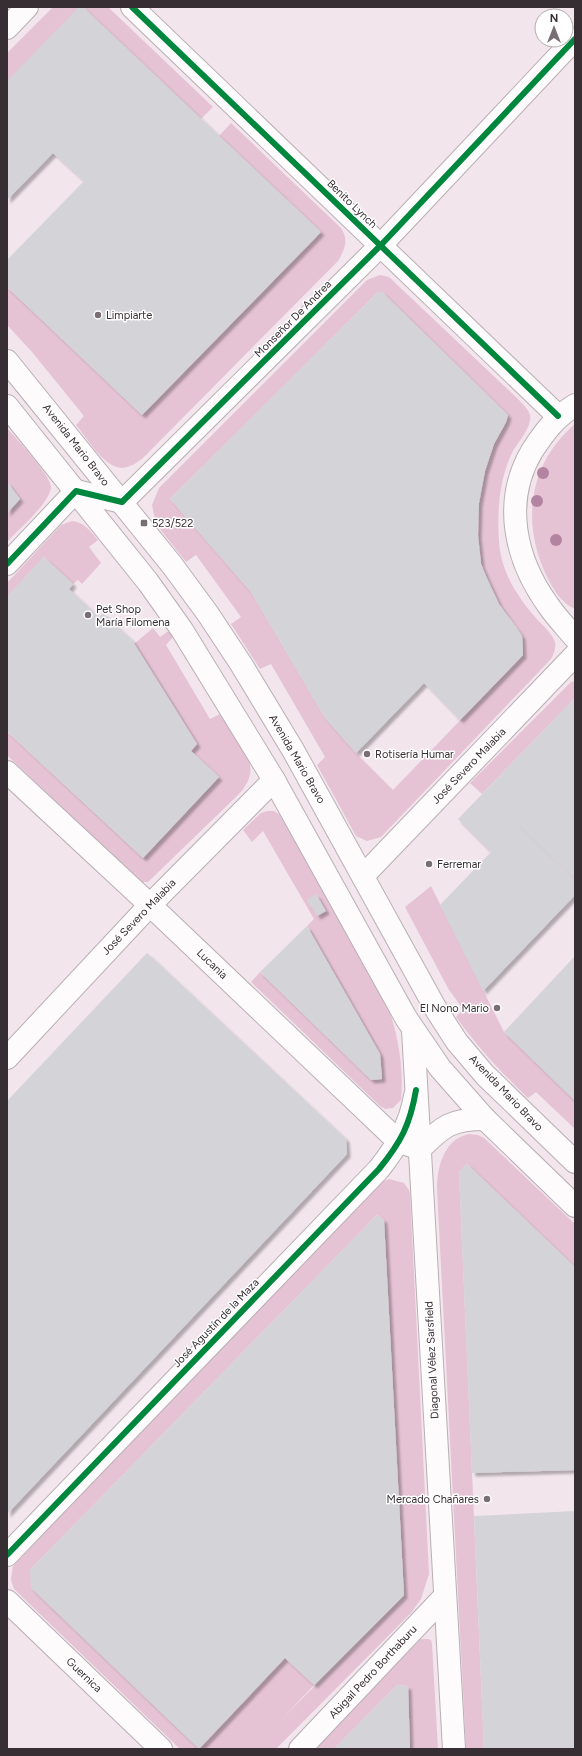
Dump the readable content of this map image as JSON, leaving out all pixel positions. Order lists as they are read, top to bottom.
{
  "streets": {
    "street": [
      "Benito Lynch",
      "Monseñor De Andrea",
      "Avenida Mario Bravo",
      "José Severo Malabia",
      "Lucania",
      "José Agustín de la Maza",
      "Diagonal Vélez Sarsfield",
      "Abigail Pedro Borthaburu",
      "Guernica"
    ]
  },
  "crossings": [
    ["Benito Lynch", "Monseñor De Andrea"],
    ["Monseñor De Andrea", "Avenida Mario Bravo"],
    ["Avenida Mario Bravo", "José Severo Malabia"],
    ["Avenida Mario Bravo", "Diagonal Vélez Sarsfield"],
    ["José Severo Malabia", "Lucania"],
    ["Lucania", "José Agustín de la Maza"],
    ["Lucania", "Diagonal Vélez Sarsfield"],
    ["José Agustín de la Maza", "Diagonal Vélez Sarsfield"],
    ["Diagonal Vélez Sarsfield", "Abigail Pedro Borthaburu"]
  ],
  "places": {
    "other": [
      "Limpiarte",
      "Pet Shop María Filomena",
      "Rotisería Humar",
      "Ferremar",
      "El Nono Mario",
      "Mercado Chañares"
    ],
    "transit": ["523/522"]
  },
  "north": "top"
}
